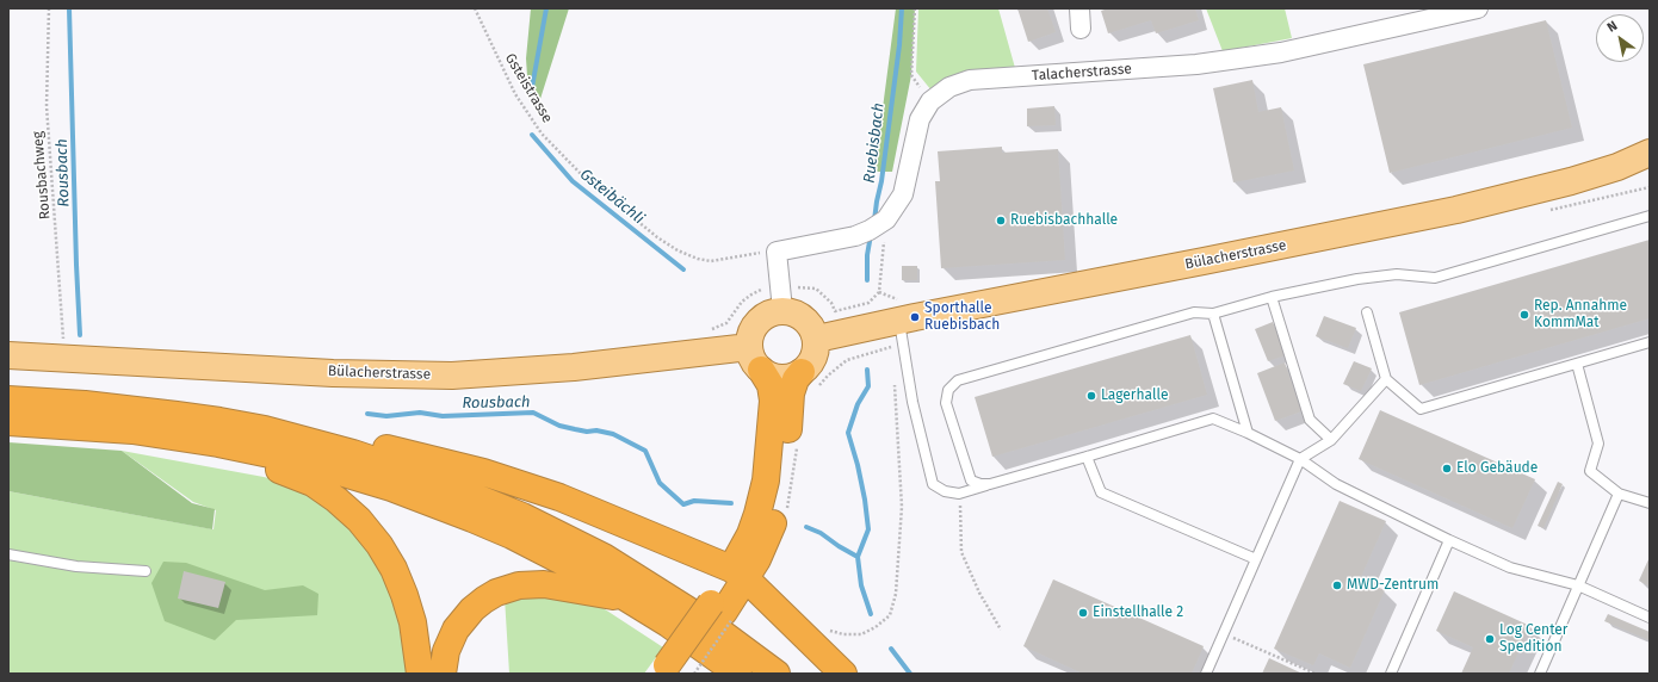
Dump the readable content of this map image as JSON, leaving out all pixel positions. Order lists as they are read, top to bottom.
{
  "streets": {
    "main road": ["Bülacherstrasse"],
    "street": ["Talacherstrasse"],
    "path": ["Gsteistrasse", "Rousbachweg"]
  },
  "crossings": [
    ["Talacherstrasse", "Gsteistrasse"]
  ],
  "water": ["Ruebisbach", "Rousbach", "Gsteibächli"],
  "places": [
    "Ruebisbachhalle",
    "Rep. Annahme KommMat",
    "Sporthalle Ruebisbach",
    "Lagerhalle",
    "Elo Gebäude",
    "MWD-Zentrum",
    "Einstellhalle 2",
    "Log Center Spedition"
  ],
  "north": "top left"
}
